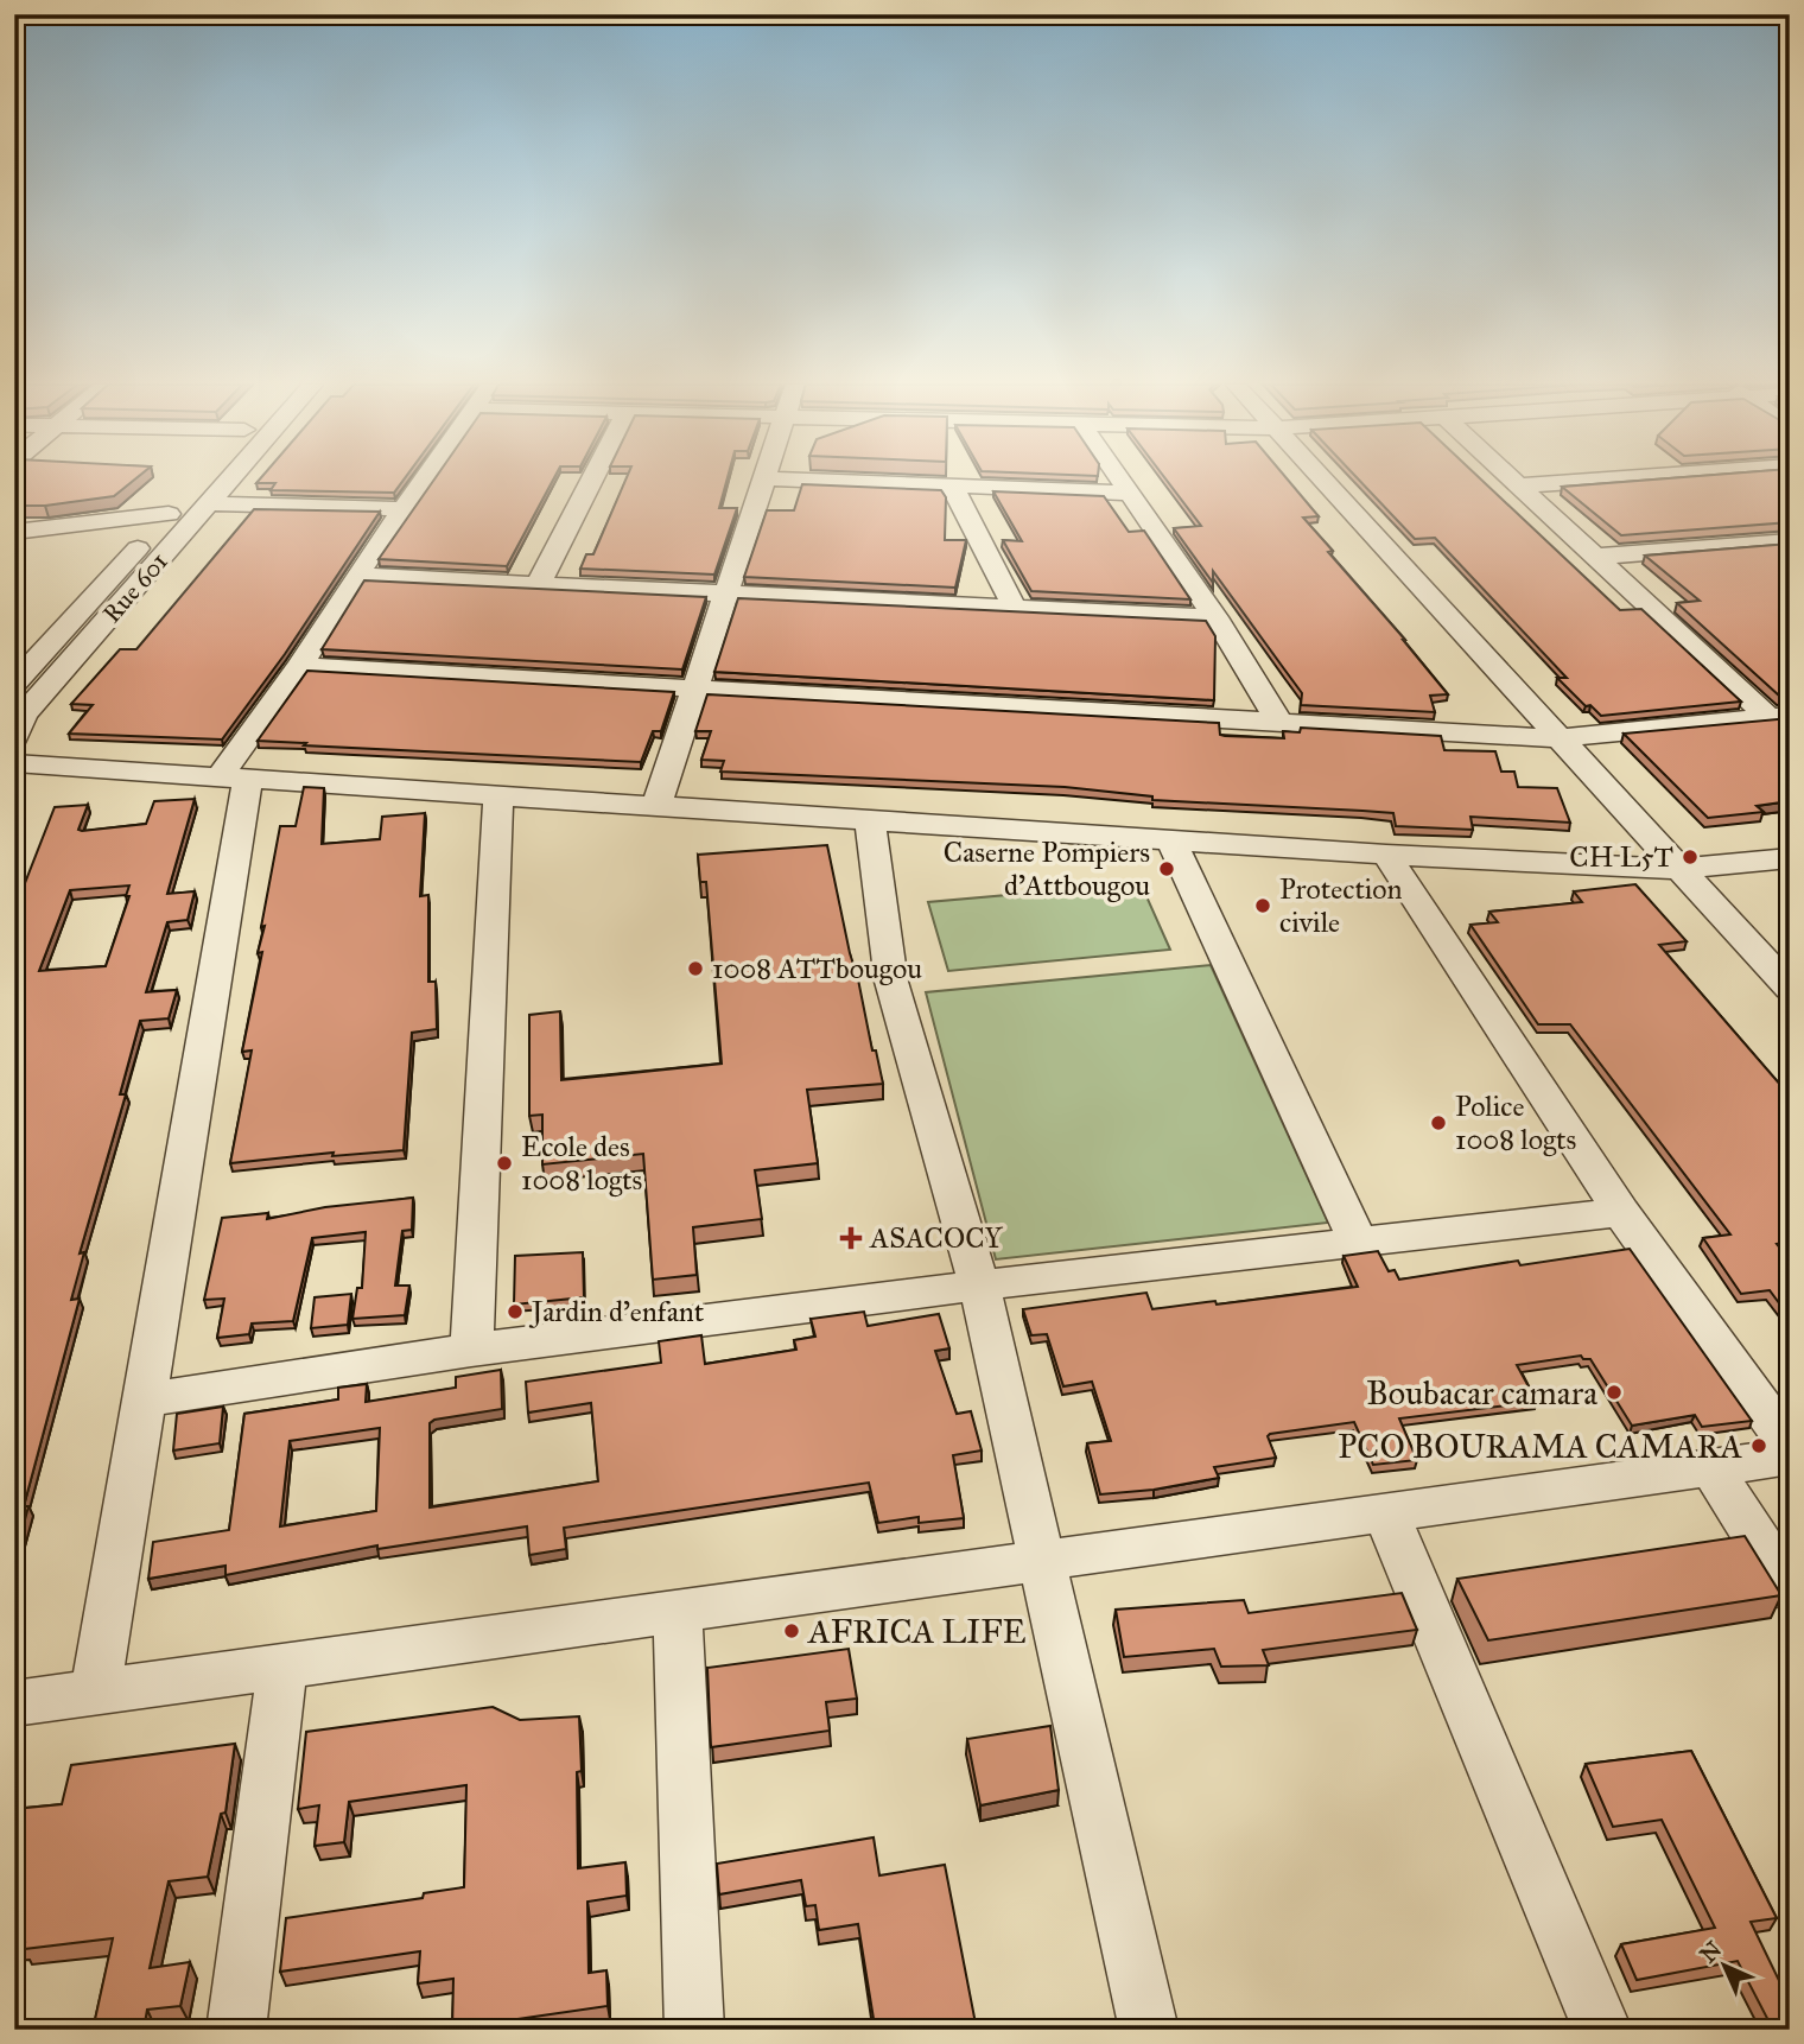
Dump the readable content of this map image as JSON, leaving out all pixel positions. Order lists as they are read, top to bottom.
{
  "streets": {
    "street": ["Rue 601"]
  },
  "places": {
    "other": [
      "CH L5T",
      "Caserne Pompiers d'Attbougou",
      "Protection civile",
      "1008 ATTbougou",
      "Police 1008 logts",
      "Ecole des 1008 logts",
      "Jardin d'enfant",
      "Boubacar camara",
      "PCO BOURAMA CAMARA",
      "AFRICA LIFE"
    ],
    "health": ["ASACOCY"]
  },
  "north": "top left"
}
